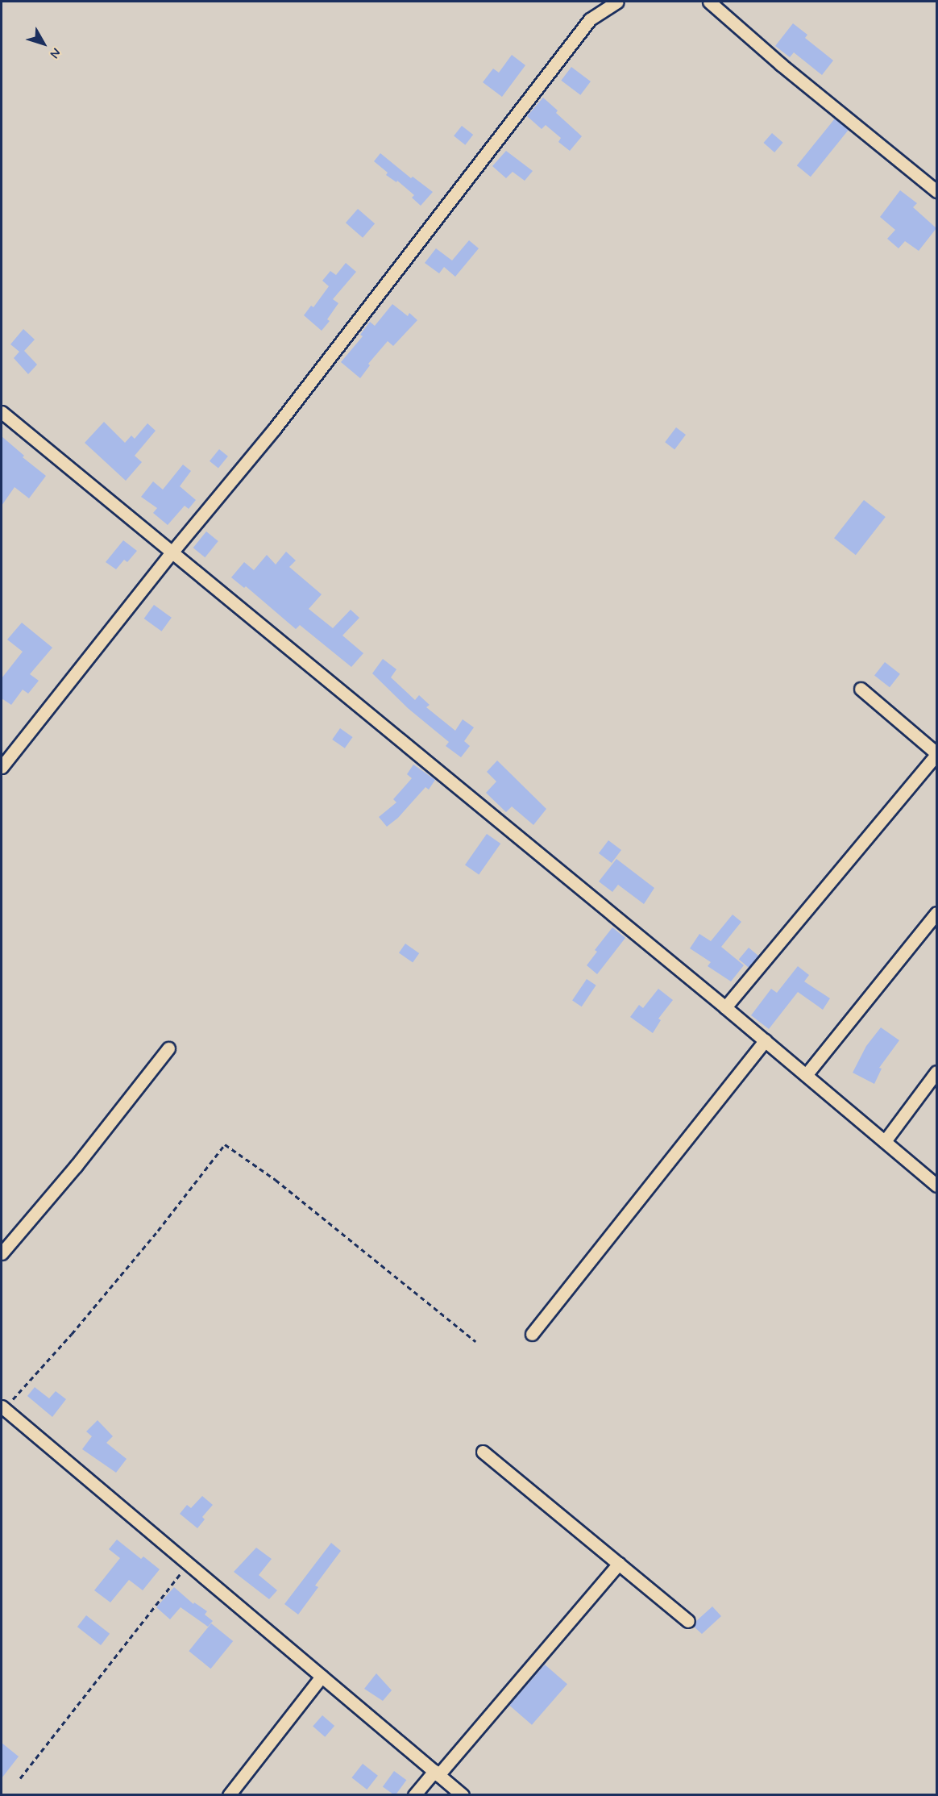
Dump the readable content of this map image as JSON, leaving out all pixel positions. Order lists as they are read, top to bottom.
{
  "north": "bottom right"
}
